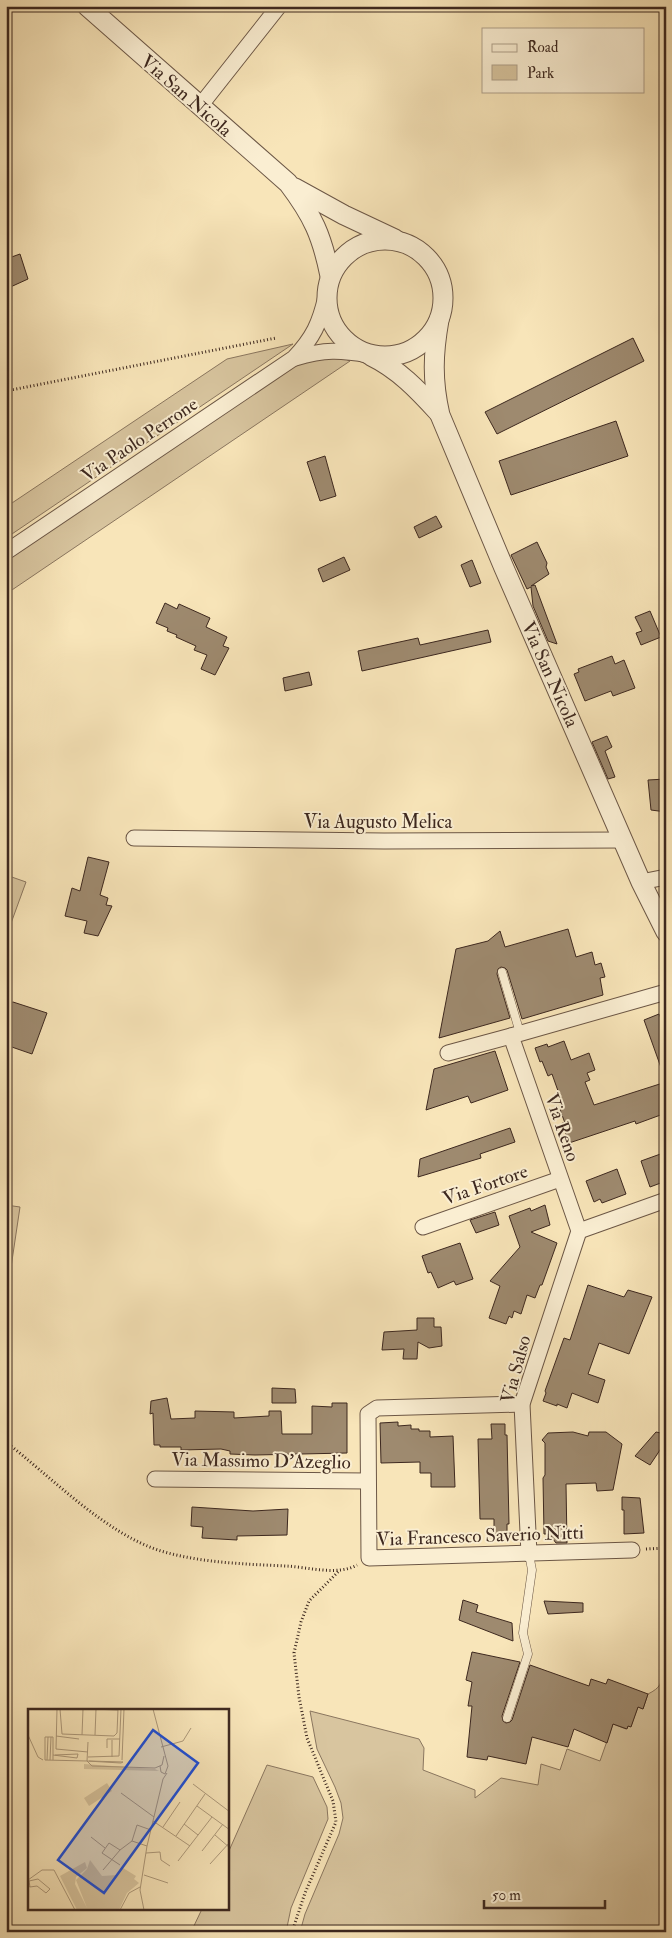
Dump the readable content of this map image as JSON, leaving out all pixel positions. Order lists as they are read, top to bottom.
{
  "streets": {
    "street": [
      "Via San Nicola",
      "Via Paolo Perrone",
      "Via Augusto Melica",
      "Via Reno",
      "Via Fortore",
      "Via Salso",
      "Via Massimo D'Azeglio",
      "Via Francesco Saverio Nitti"
    ]
  },
  "crossings": [
    ["Via San Nicola", "Via Paolo Perrone"],
    ["Via San Nicola", "Via Augusto Melica"],
    ["Via Reno", "Via Fortore"],
    ["Via Reno", "Via Salso"],
    ["Via Salso", "Via Francesco Saverio Nitti"]
  ],
  "legend": ["Road", "Park"],
  "scale_bar": "50 m"
}
